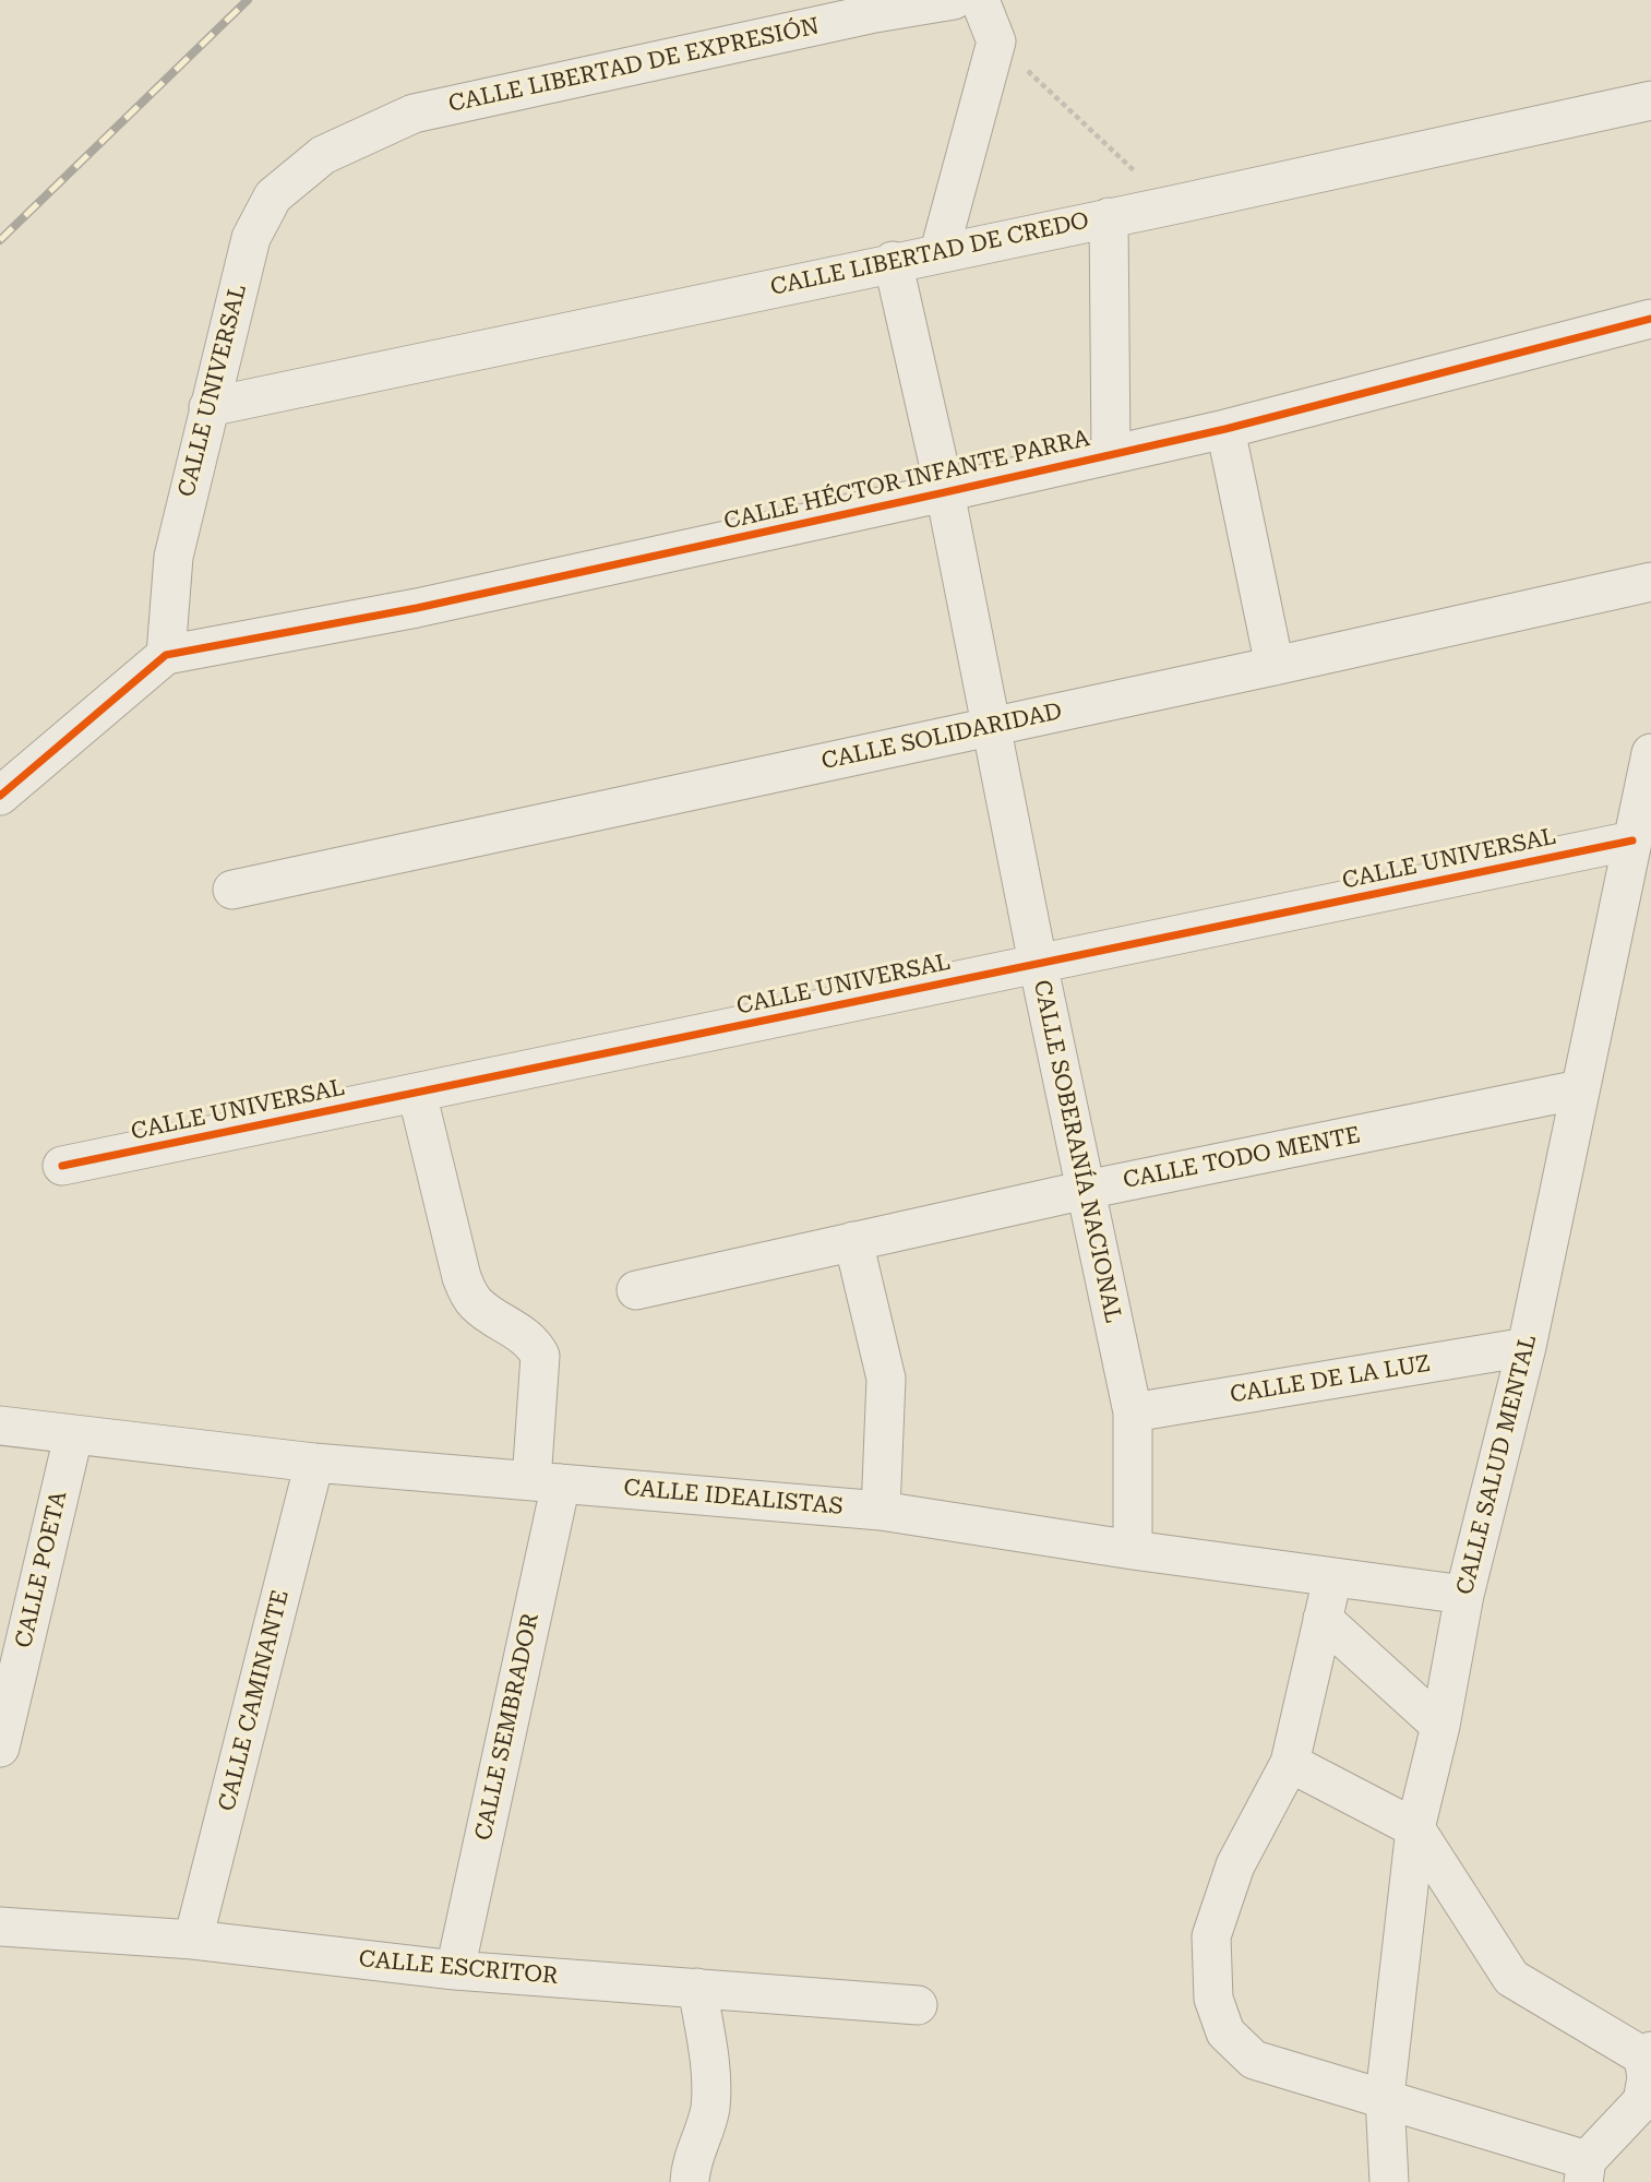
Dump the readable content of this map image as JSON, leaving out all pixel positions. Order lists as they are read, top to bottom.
{
  "streets": {
    "street": [
      "CALLE LIBERTAD DE EXPRESIÓN",
      "CALLE LIBERTAD DE CREDO",
      "CALLE UNIVERSAL",
      "CALLE HÉCTOR INFANTE PARRA",
      "CALLE SOLIDARIDAD",
      "CALLE SOBERANÍA NACIONAL",
      "CALLE TODO MENTE",
      "CALLE DE LA LUZ",
      "CALLE SALUD MENTAL",
      "CALLE IDEALISTAS",
      "CALLE POETA",
      "CALLE CAMINANTE",
      "CALLE SEMBRADOR",
      "CALLE ESCRITOR"
    ]
  },
  "crossings": [
    ["CALLE LIBERTAD DE EXPRESIÓN", "CALLE UNIVERSAL"],
    ["CALLE LIBERTAD DE CREDO", "CALLE UNIVERSAL"],
    ["CALLE LIBERTAD DE CREDO", "CALLE SOBERANÍA NACIONAL"],
    ["CALLE UNIVERSAL", "CALLE HÉCTOR INFANTE PARRA"],
    ["CALLE UNIVERSAL", "CALLE SOBERANÍA NACIONAL"],
    ["CALLE UNIVERSAL", "CALLE SALUD MENTAL"],
    ["CALLE UNIVERSAL", "CALLE SEMBRADOR"],
    ["CALLE HÉCTOR INFANTE PARRA", "CALLE SOBERANÍA NACIONAL"],
    ["CALLE SOLIDARIDAD", "CALLE SOBERANÍA NACIONAL"],
    ["CALLE SOBERANÍA NACIONAL", "CALLE TODO MENTE"],
    ["CALLE SOBERANÍA NACIONAL", "CALLE DE LA LUZ"],
    ["CALLE SOBERANÍA NACIONAL", "CALLE IDEALISTAS"],
    ["CALLE TODO MENTE", "CALLE SALUD MENTAL"],
    ["CALLE DE LA LUZ", "CALLE SALUD MENTAL"],
    ["CALLE SALUD MENTAL", "CALLE IDEALISTAS"],
    ["CALLE IDEALISTAS", "CALLE POETA"],
    ["CALLE IDEALISTAS", "CALLE CAMINANTE"],
    ["CALLE IDEALISTAS", "CALLE SEMBRADOR"],
    ["CALLE CAMINANTE", "CALLE ESCRITOR"],
    ["CALLE SEMBRADOR", "CALLE ESCRITOR"]
  ]
}
